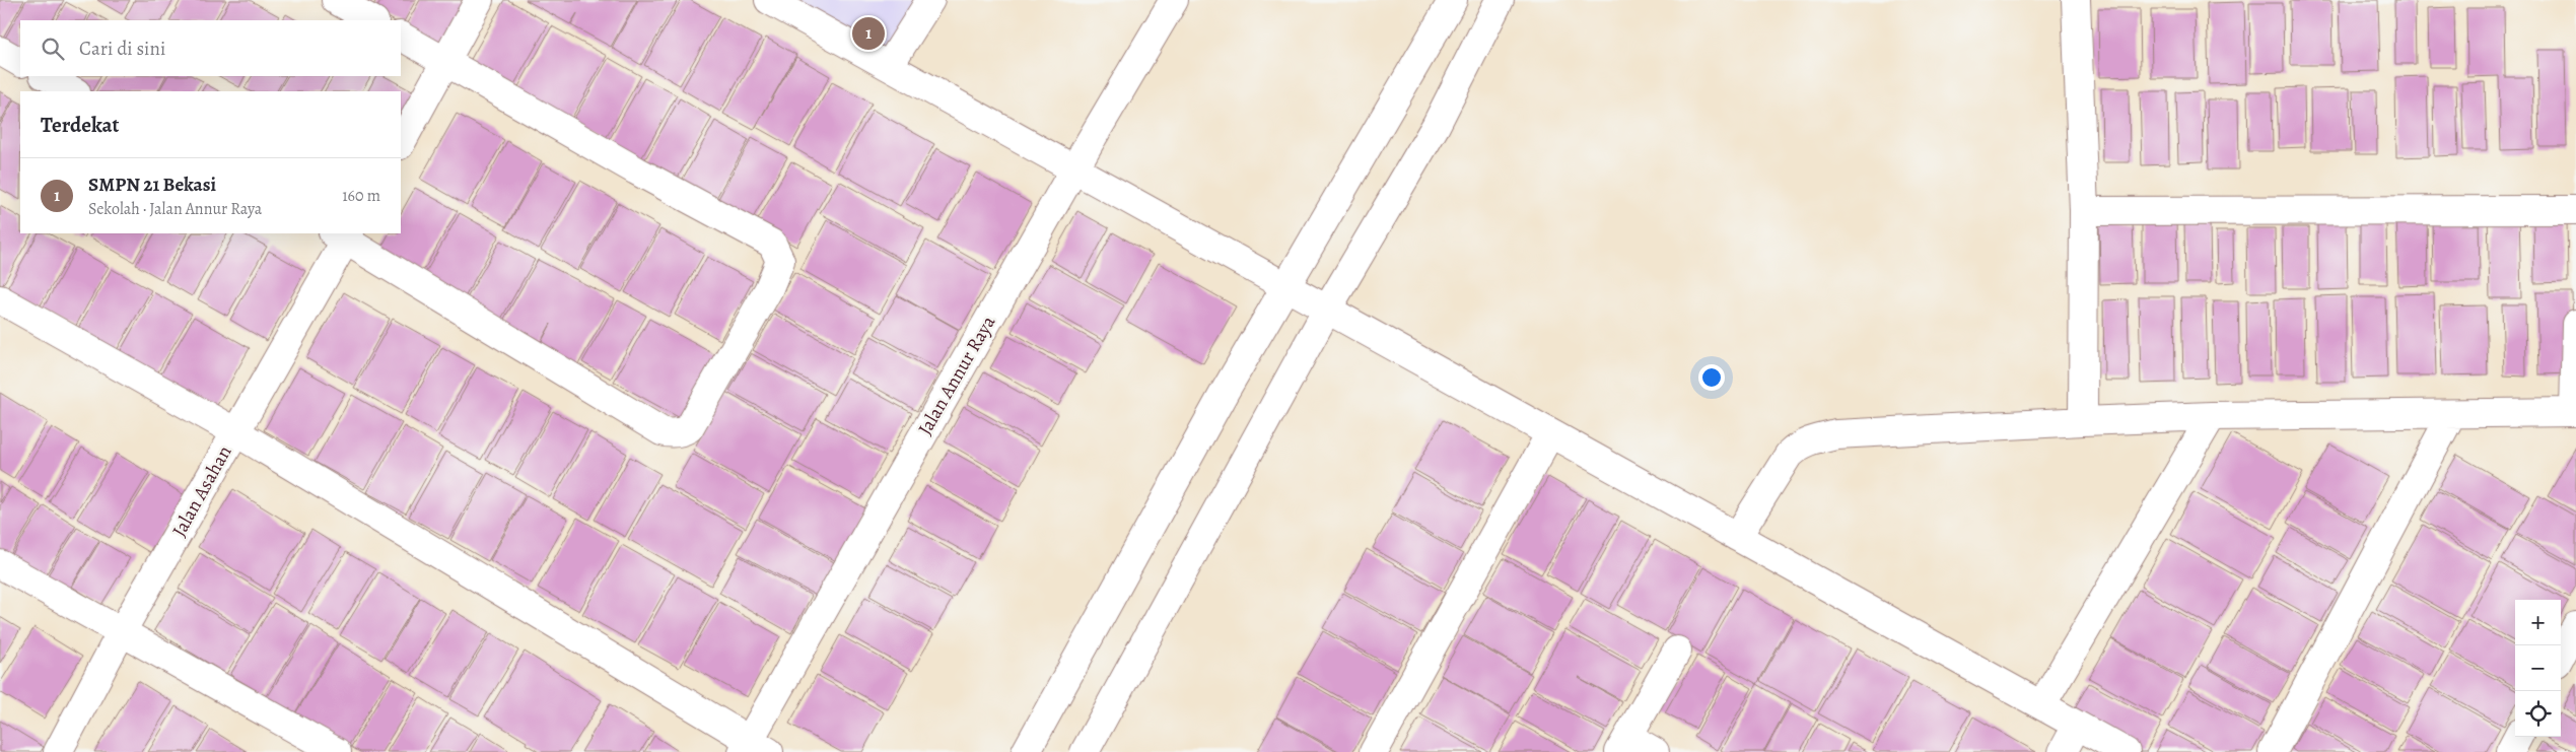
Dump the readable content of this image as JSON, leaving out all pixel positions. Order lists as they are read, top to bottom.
{
  "streets": {
    "street": ["Jalan Annur Raya", "Jalan Asahan"]
  },
  "page": {
    "pins": "1",
    "search": "Cari di sini",
    "heading": "Terdekat",
    "list": [
      {
        "mark": "1",
        "name": "SMPN 21 Bekasi",
        "note": "Sekolah · Jalan Annur Raya",
        "value": "160 m"
      }
    ],
    "map_buttons": ["+", "−"]
  }
}
